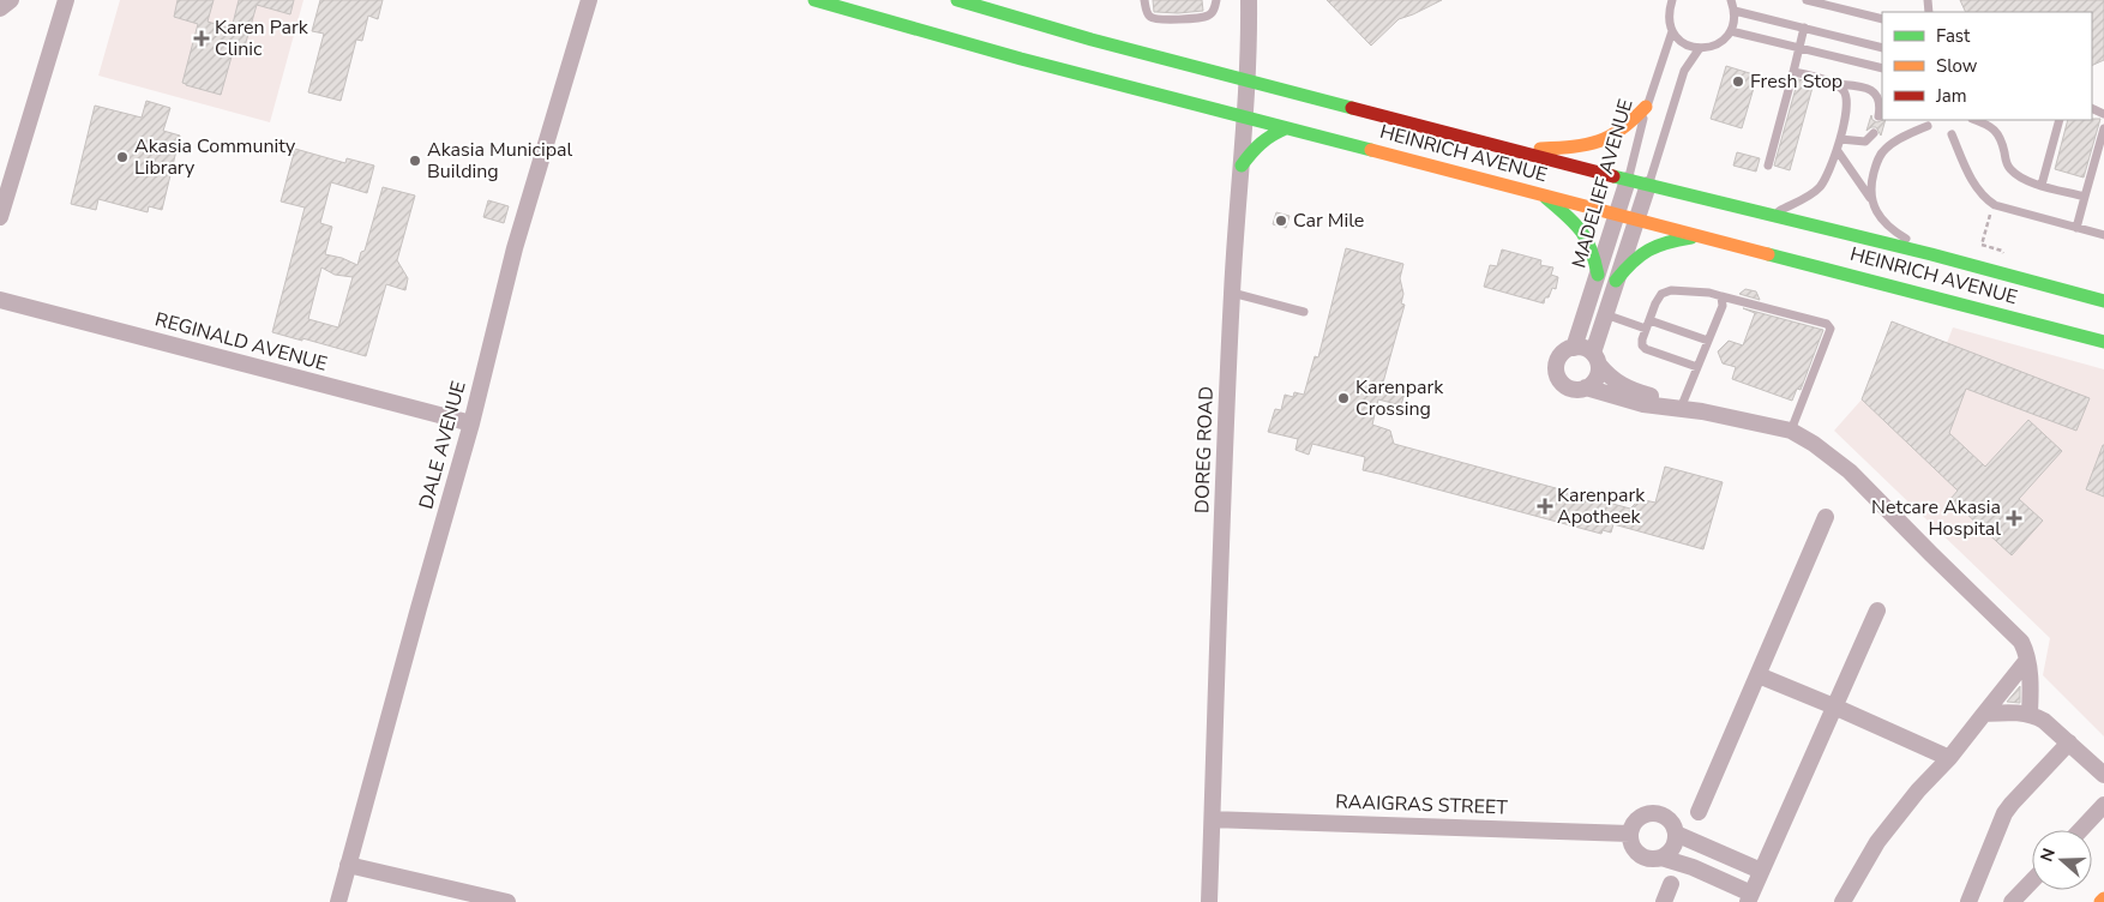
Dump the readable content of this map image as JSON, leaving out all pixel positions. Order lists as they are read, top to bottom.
{
  "streets": {
    "street": [
      "HEINRICH AVENUE",
      "MADELIEF AVENUE",
      "REGINALD AVENUE",
      "DALE AVENUE",
      "DOREG ROAD",
      "RAAIGRAS STREET"
    ]
  },
  "crossings": [
    ["HEINRICH AVENUE", "MADELIEF AVENUE"],
    ["HEINRICH AVENUE", "DOREG ROAD"],
    ["REGINALD AVENUE", "DALE AVENUE"],
    ["DOREG ROAD", "RAAIGRAS STREET"]
  ],
  "places": {
    "health": ["Karen Park Clinic", "Karenpark Apotheek", "Netcare Akasia Hospital"],
    "other": [
      "Fresh Stop",
      "Akasia Community Library",
      "Akasia Municipal Building",
      "Car Mile",
      "Karenpark Crossing"
    ]
  },
  "legend": ["Fast", "Slow", "Jam"],
  "north": "left"
}
